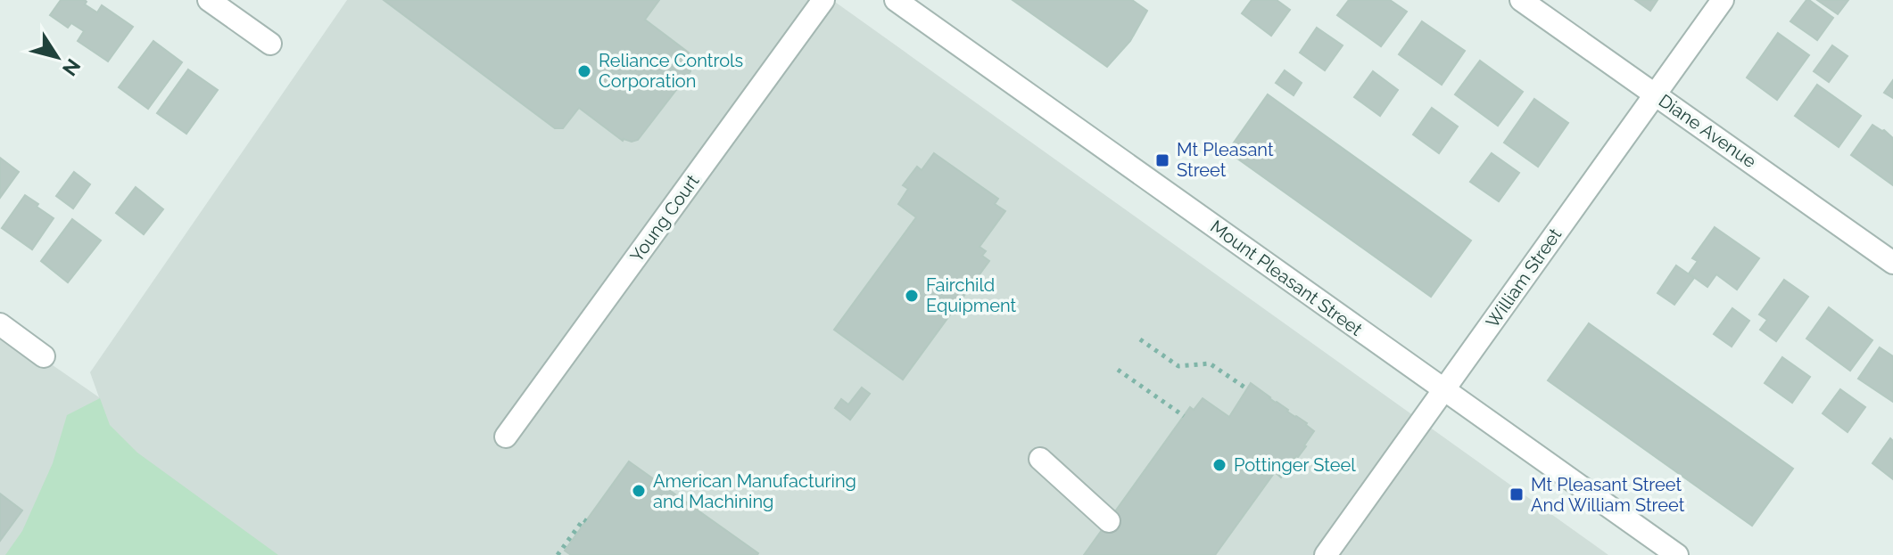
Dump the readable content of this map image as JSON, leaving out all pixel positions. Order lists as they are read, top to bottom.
{
  "streets": {
    "street": [
      "Diane Avenue",
      "Young Court",
      "Mount Pleasant Street",
      "William Street"
    ]
  },
  "crossings": [
    ["Diane Avenue", "William Street"],
    ["Mount Pleasant Street", "William Street"]
  ],
  "places": {
    "other": [
      "Reliance Controls Corporation",
      "Fairchild Equipment",
      "Pottinger Steel",
      "American Manufacturing and Machining"
    ],
    "transit": ["Mt Pleasant Street", "Mt Pleasant Street And William Street"]
  },
  "north": "bottom right"
}
